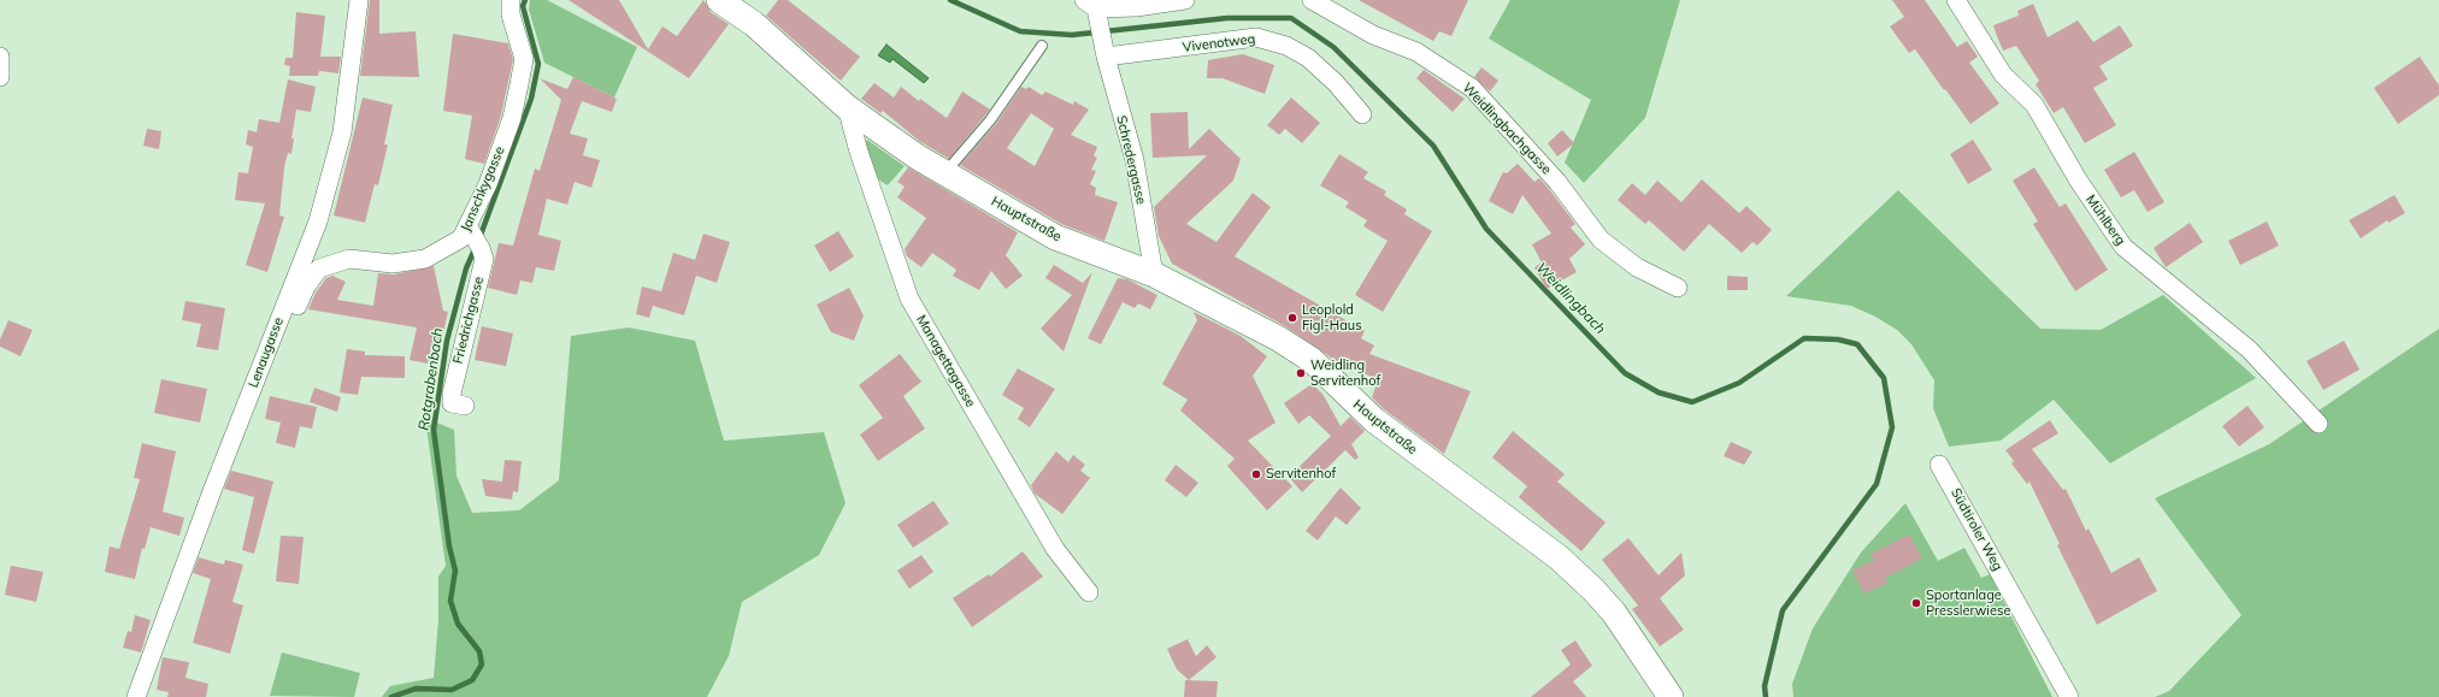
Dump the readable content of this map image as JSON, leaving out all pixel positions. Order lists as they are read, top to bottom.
{
  "streets": {
    "main road": ["Hauptstraße"],
    "street": [
      "Vivenotweg",
      "Weidlingbachgasse",
      "Schredergasse",
      "Janschkygasse",
      "Mühlberg",
      "Friedrichgasse",
      "Lenaugasse",
      "Managettagasse",
      "Südtiroler Weg"
    ]
  },
  "crossings": [
    ["Vivenotweg", "Schredergasse"],
    ["Schredergasse", "Hauptstraße"],
    ["Janschkygasse", "Friedrichgasse"],
    ["Janschkygasse", "Lenaugasse"],
    ["Hauptstraße", "Managettagasse"]
  ],
  "water": ["Weidlingbach", "Rotgrabenbach"],
  "places": [
    "Leoplold Figl-Haus",
    "Weidling Servitenhof",
    "Servitenhof",
    "Sportanlage Presslerwiese"
  ]
}
